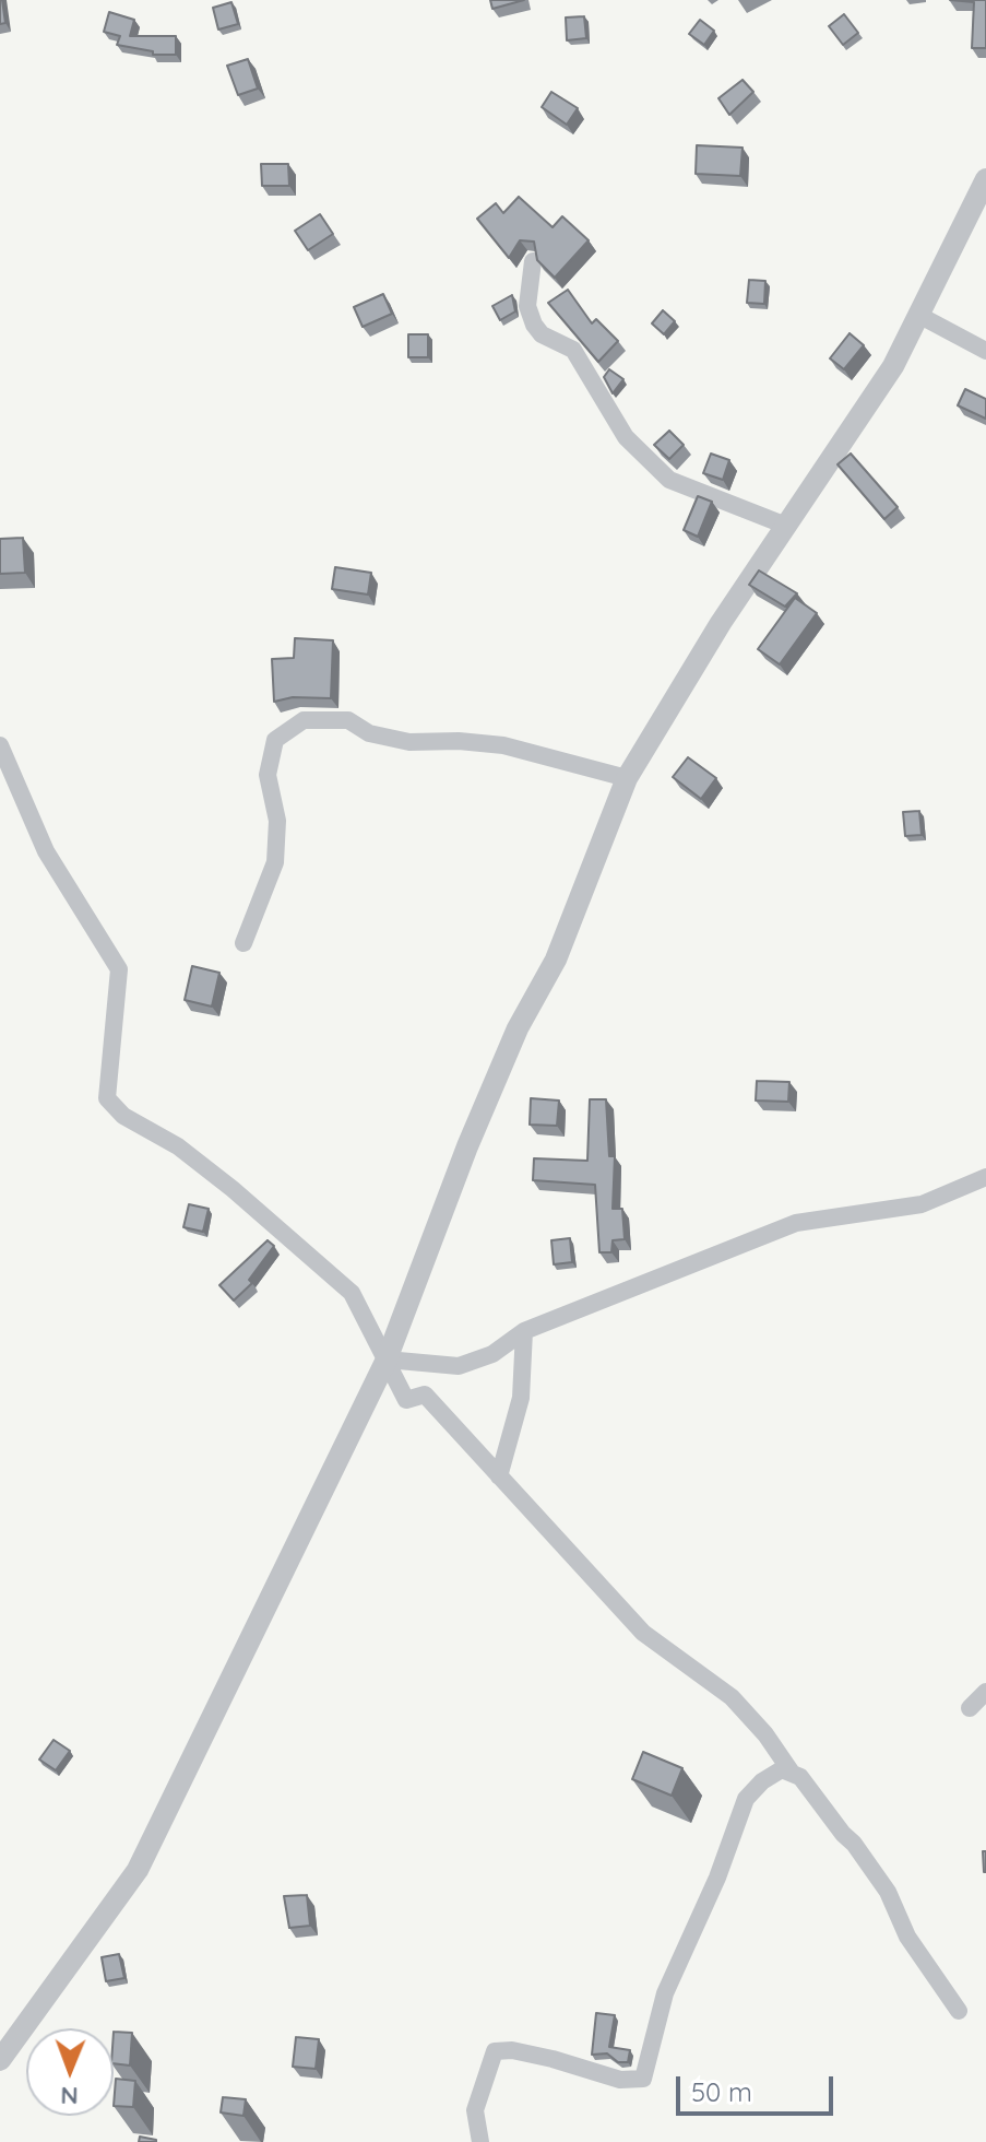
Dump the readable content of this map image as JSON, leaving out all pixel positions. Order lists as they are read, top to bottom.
{
  "scale_bar": "50 m",
  "north": "bottom"
}
